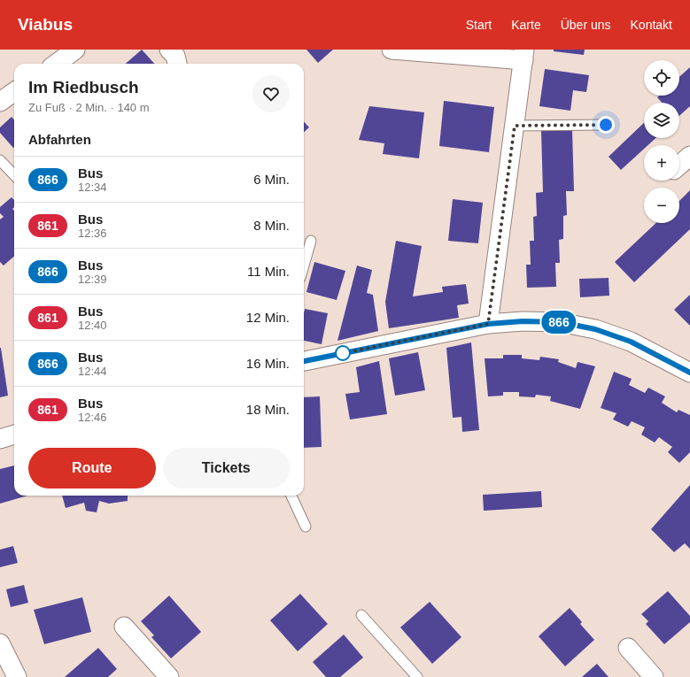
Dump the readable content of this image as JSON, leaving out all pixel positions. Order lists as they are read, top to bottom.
{
  "lines": ["bus line 866"],
  "page": {
    "header": "Viabus",
    "nav": [
      "Start",
      "Karte",
      "Über uns",
      "Kontakt"
    ],
    "on_map": "866",
    "map_buttons": ["+", "−"],
    "heading": [
      ["Im Riedbusch", "Zu Fuß · 2 Min. · 140 m"],
      "Abfahrten"
    ],
    "list": [
      {
        "mark": "866",
        "name": "Bus",
        "note": "12:34",
        "value": "6 Min."
      },
      {
        "mark": "861",
        "name": "Bus",
        "note": "12:36",
        "value": "8 Min."
      },
      {
        "mark": "866",
        "name": "Bus",
        "note": "12:39",
        "value": "11 Min."
      },
      {
        "mark": "861",
        "name": "Bus",
        "note": "12:40",
        "value": "12 Min."
      },
      {
        "mark": "866",
        "name": "Bus",
        "note": "12:44",
        "value": "16 Min."
      },
      {
        "mark": "861",
        "name": "Bus",
        "note": "12:46",
        "value": "18 Min."
      }
    ],
    "buttons": ["Route", "Tickets"]
  }
}
